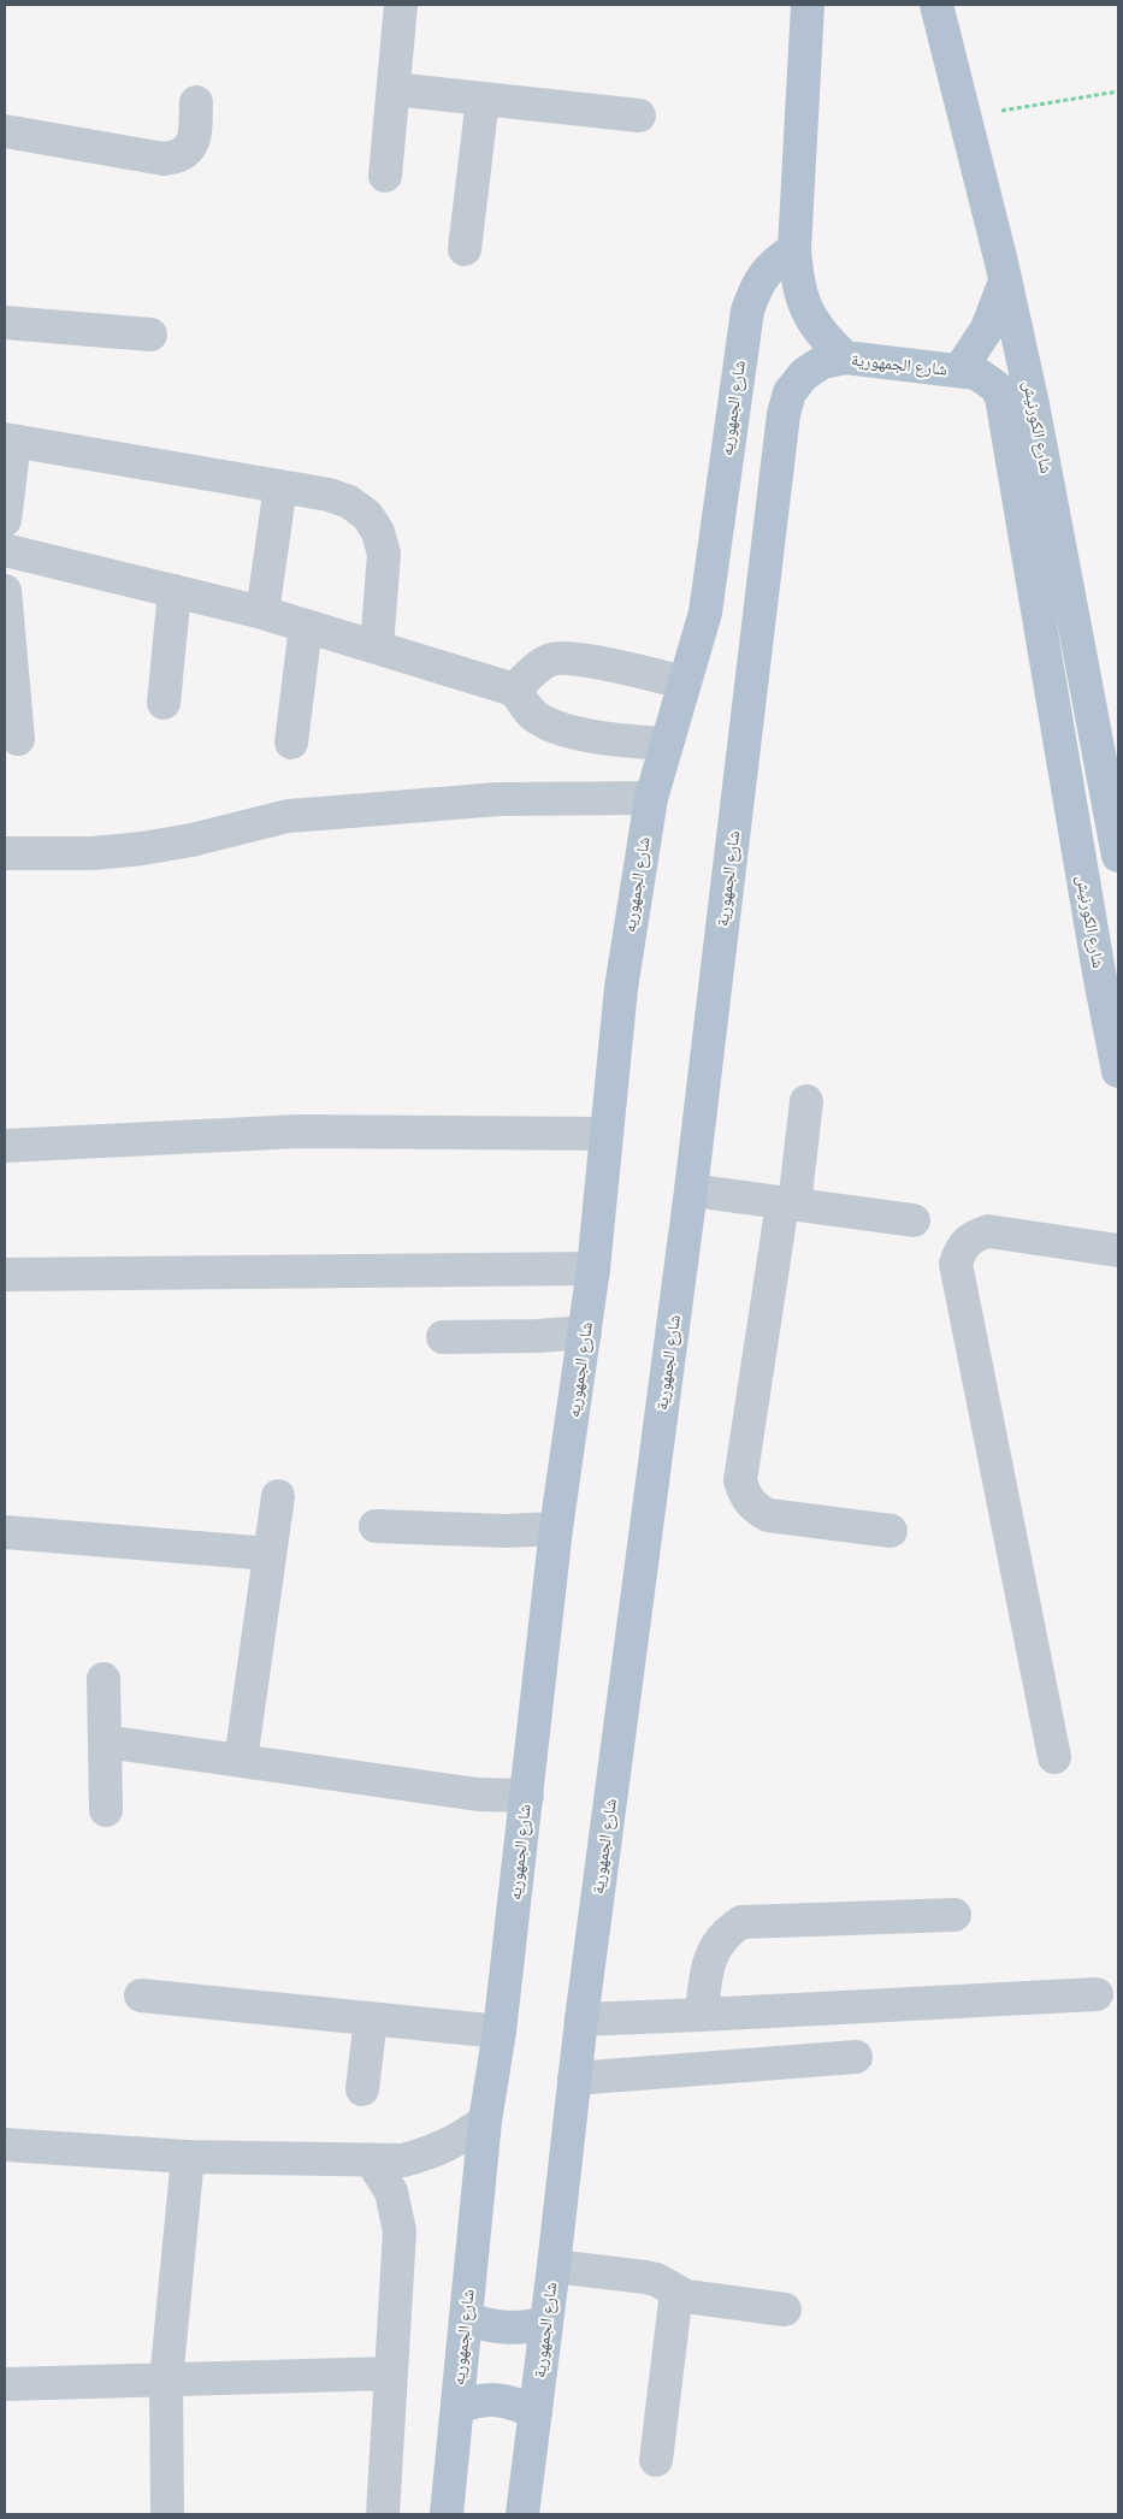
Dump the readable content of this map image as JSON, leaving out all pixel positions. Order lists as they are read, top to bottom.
{
  "streets": {
    "main road": ["شارع الجمهورية", "شارع الجمهوريه", "شارع الكورنيش"]
  },
  "crossings": [
    ["شارع الجمهورية", "شارع الكورنيش"]
  ]
}
